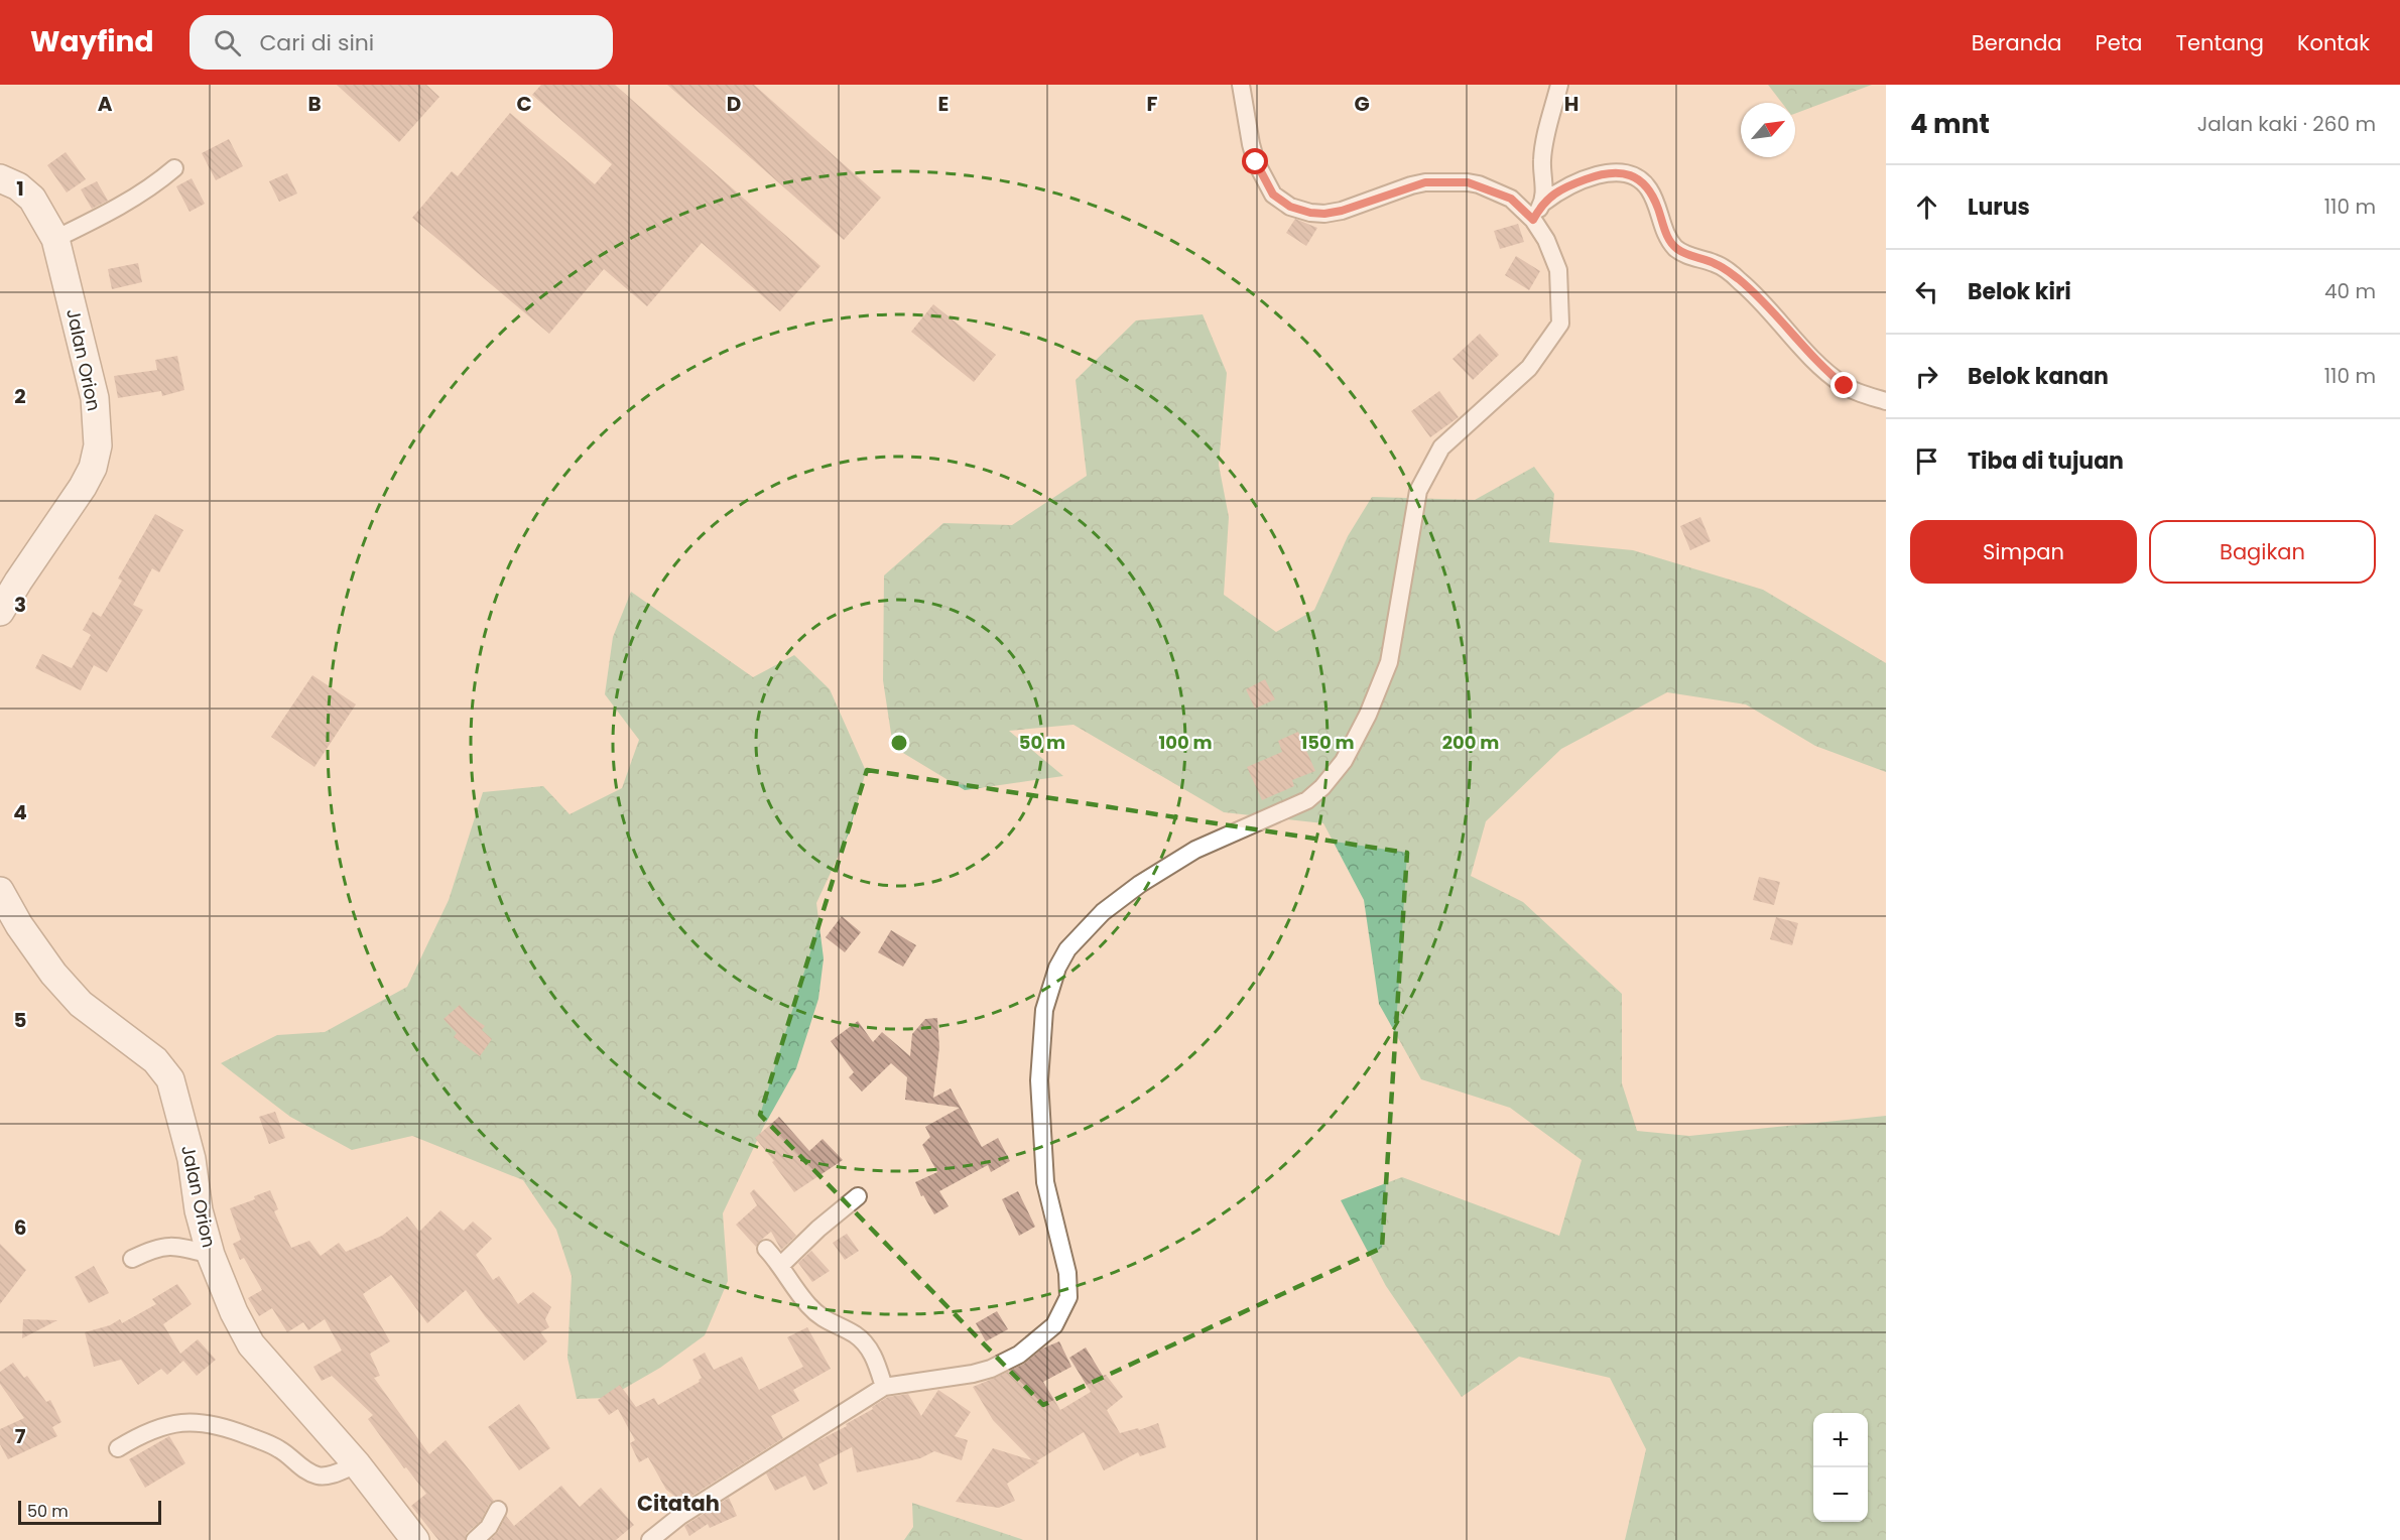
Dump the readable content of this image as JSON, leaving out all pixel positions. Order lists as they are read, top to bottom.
{
  "streets": {
    "highway": ["Jalan Orion"]
  },
  "districts": ["Citatah"],
  "scale_bar": "50 m",
  "north": "top right",
  "page": {
    "header": "Wayfind",
    "search": "Cari di sini",
    "nav": [
      "Beranda",
      "Peta",
      "Tentang",
      "Kontak"
    ],
    "heading": ["4 mnt", "Jalan kaki · 260 m"],
    "list": [
      ["Lurus", "110 m"],
      ["Belok kiri", "40 m"],
      ["Belok kanan", "110 m"],
      "Tiba di tujuan"
    ],
    "buttons": ["Simpan", "Bagikan"],
    "map_buttons": ["+", "−"],
    "scale": "50 m"
  },
  "grid": {
    "columns": [
      "A",
      "B",
      "C",
      "D",
      "E",
      "F",
      "G",
      "H"
    ],
    "rows": [
      "1",
      "2",
      "3",
      "4",
      "5",
      "6",
      "7"
    ]
  },
  "rings": [
    "50 m",
    "100 m",
    "150 m",
    "200 m"
  ]
}
